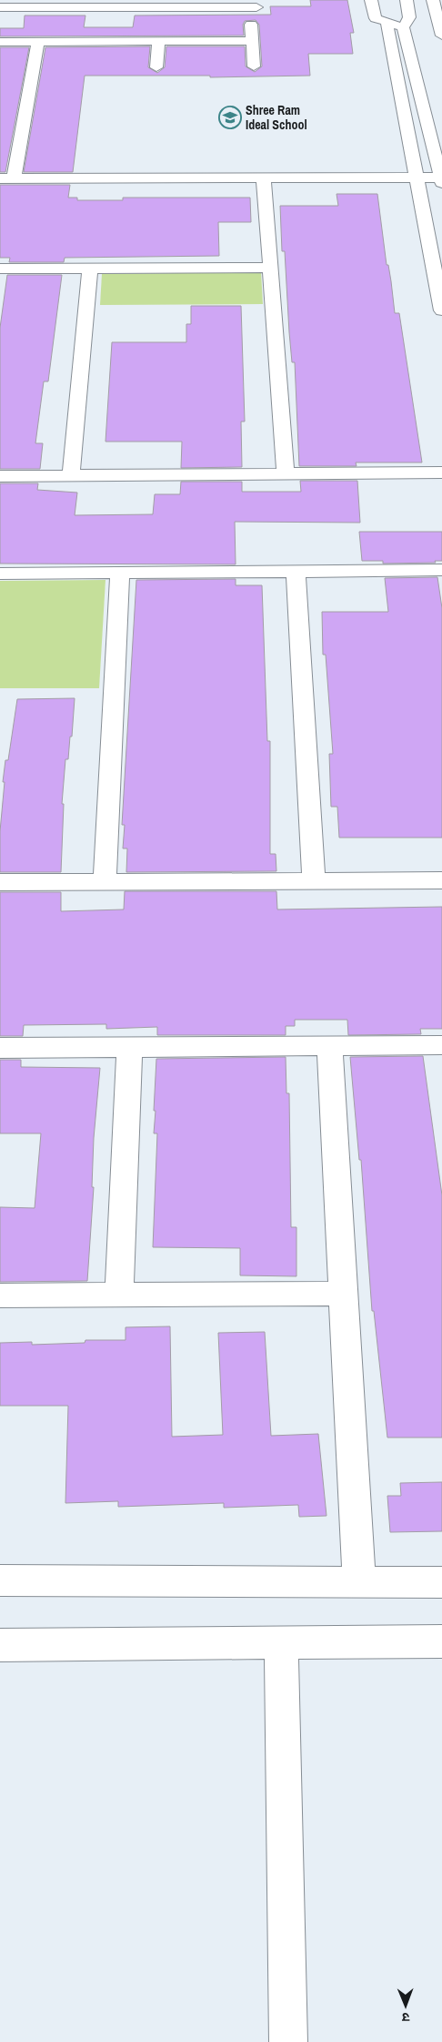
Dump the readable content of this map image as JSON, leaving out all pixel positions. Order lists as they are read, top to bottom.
{
  "places": {
    "school or university": ["Shree Ram Ideal School"]
  },
  "north": "bottom"
}
